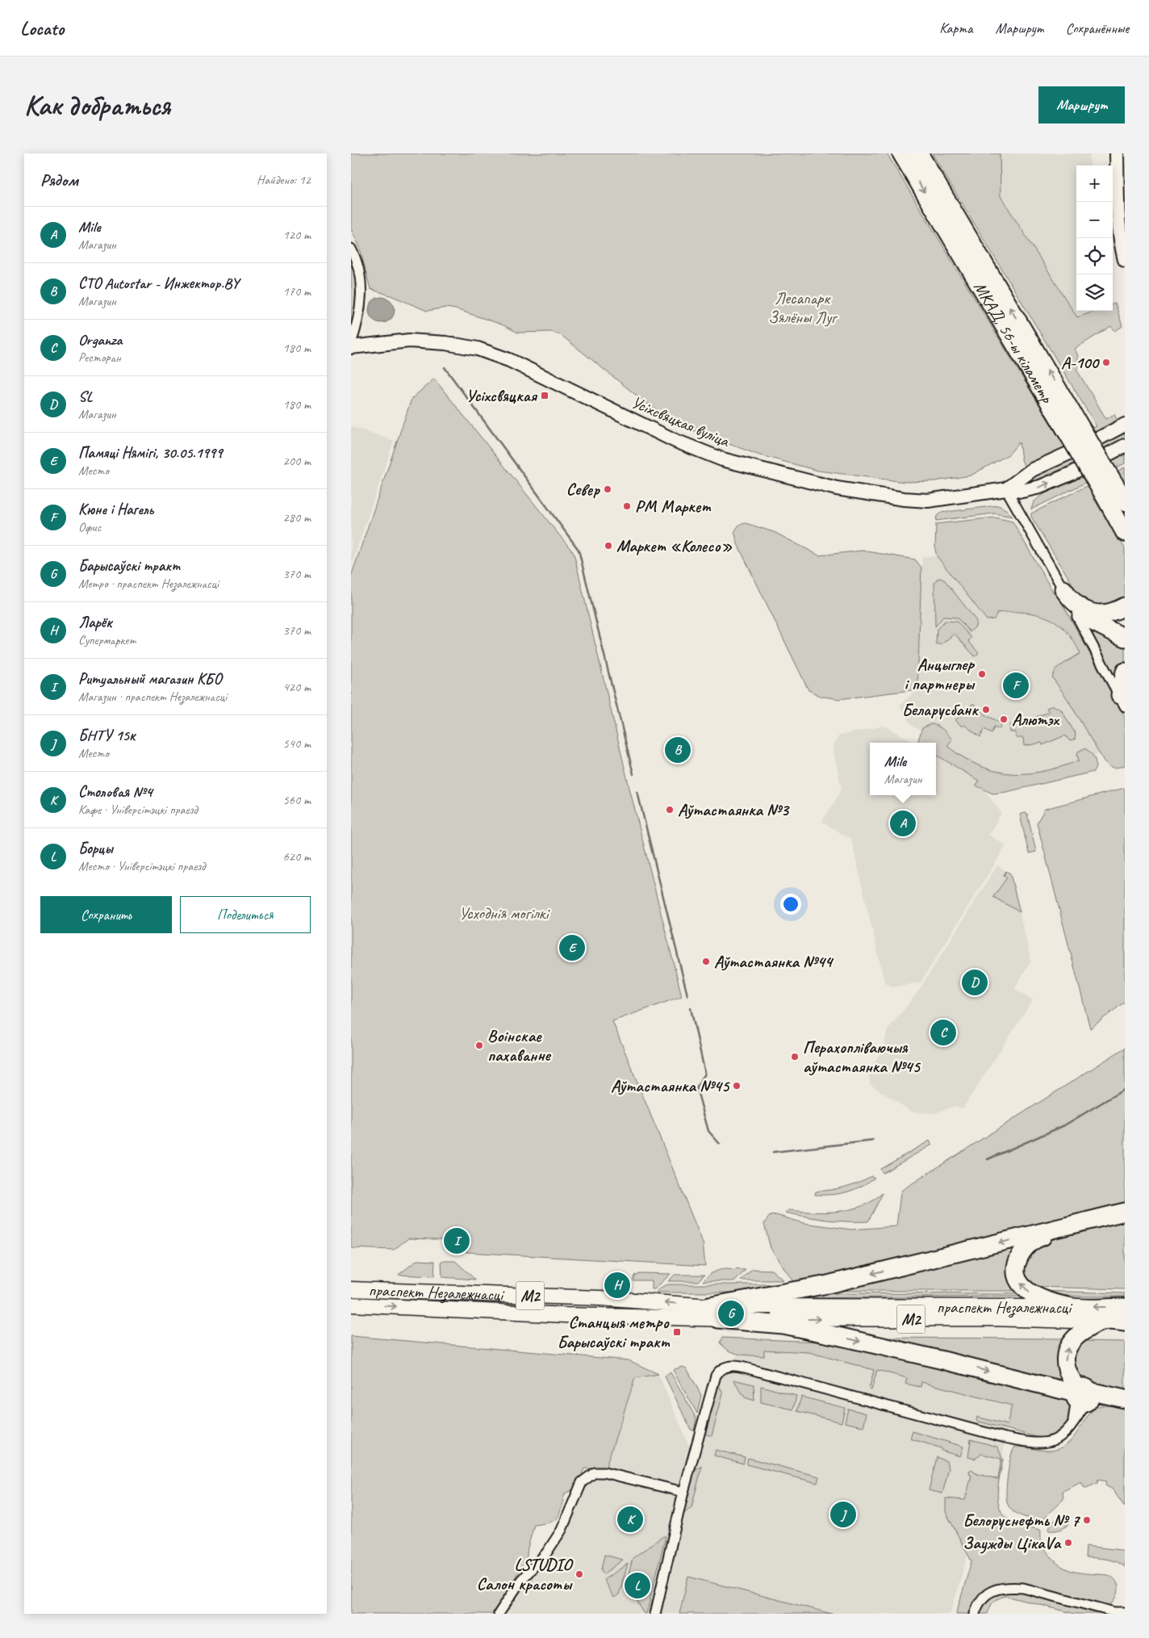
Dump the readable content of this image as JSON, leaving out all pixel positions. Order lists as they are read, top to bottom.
{
  "streets": {
    "highway": ["МКАД, 56-ы кіламетр", "праспект Незалежнасці", "М2"],
    "main road": ["Усіхсвяцкая вуліца"]
  },
  "parks": ["Лесапарк Зялёны Луг", "Усходнія могілкі"],
  "places": {
    "other": [
      "A-100",
      "Север",
      "РМ Маркет",
      "Маркет «Колесо»",
      "Анцыглер і партнеры",
      "Беларусбанк",
      "Алютэх",
      "Аўтастаянка №3",
      "Аўтастаянка №44",
      "Воінскае пахаванне",
      "Перахопліваючыя аўтастаянка №45",
      "Аўтастаянка №45",
      "Белоруснефть № 7",
      "Заужды ЦікаVа",
      "LSTUDIO Салон красоты"
    ],
    "transit": ["Усіхсвяцкая", "Станцыя метро Барысаўскі тракт"]
  },
  "page": {
    "header": "Locato",
    "nav": ["Карта", "Маршрут", "Сохранённые"],
    "buttons": [
      "Маршрут",
      ["Сохранить", "Поделиться"]
    ],
    "title": "Как добраться",
    "heading": ["Рядом", "Найдено: 12"],
    "map_buttons": ["+", "−"],
    "list": [
      {
        "mark": "A",
        "name": "Mile",
        "note": "Магазин",
        "value": "120 m"
      },
      {
        "mark": "B",
        "name": "СТО Autostar - Инжектор.BY",
        "note": "Магазин",
        "value": "170 m"
      },
      {
        "mark": "C",
        "name": "Organza",
        "note": "Ресторан",
        "value": "180 m"
      },
      {
        "mark": "D",
        "name": "SL",
        "note": "Магазин",
        "value": "180 m"
      },
      {
        "mark": "E",
        "name": "Памяці Нямігі, 30.05.1999",
        "note": "Место",
        "value": "200 m"
      },
      {
        "mark": "F",
        "name": "Кюне і Нагель",
        "note": "Офис",
        "value": "280 m"
      },
      {
        "mark": "G",
        "name": "Барысаўскі тракт",
        "note": "Метро · праспект Незалежнасці",
        "value": "370 m"
      },
      {
        "mark": "H",
        "name": "Ларёк",
        "note": "Супермаркет",
        "value": "370 m"
      },
      {
        "mark": "I",
        "name": "Ритуальный магазин КБО",
        "note": "Магазин · праспект Незалежнасці",
        "value": "420 m"
      },
      {
        "mark": "J",
        "name": "БНТУ 15к",
        "note": "Место",
        "value": "540 m"
      },
      {
        "mark": "K",
        "name": "Столовая №4",
        "note": "Кафе · Універсітэцкі праезд",
        "value": "560 m"
      },
      {
        "mark": "L",
        "name": "Борцы",
        "note": "Место · Універсітэцкі праезд",
        "value": "620 m"
      }
    ],
    "pins": [
      "F",
      "B",
      "A",
      "E",
      "D",
      "C",
      "I",
      "H",
      "G",
      "J",
      "K",
      "L"
    ],
    "popup": ["Mile", "Магазин"]
  }
}
